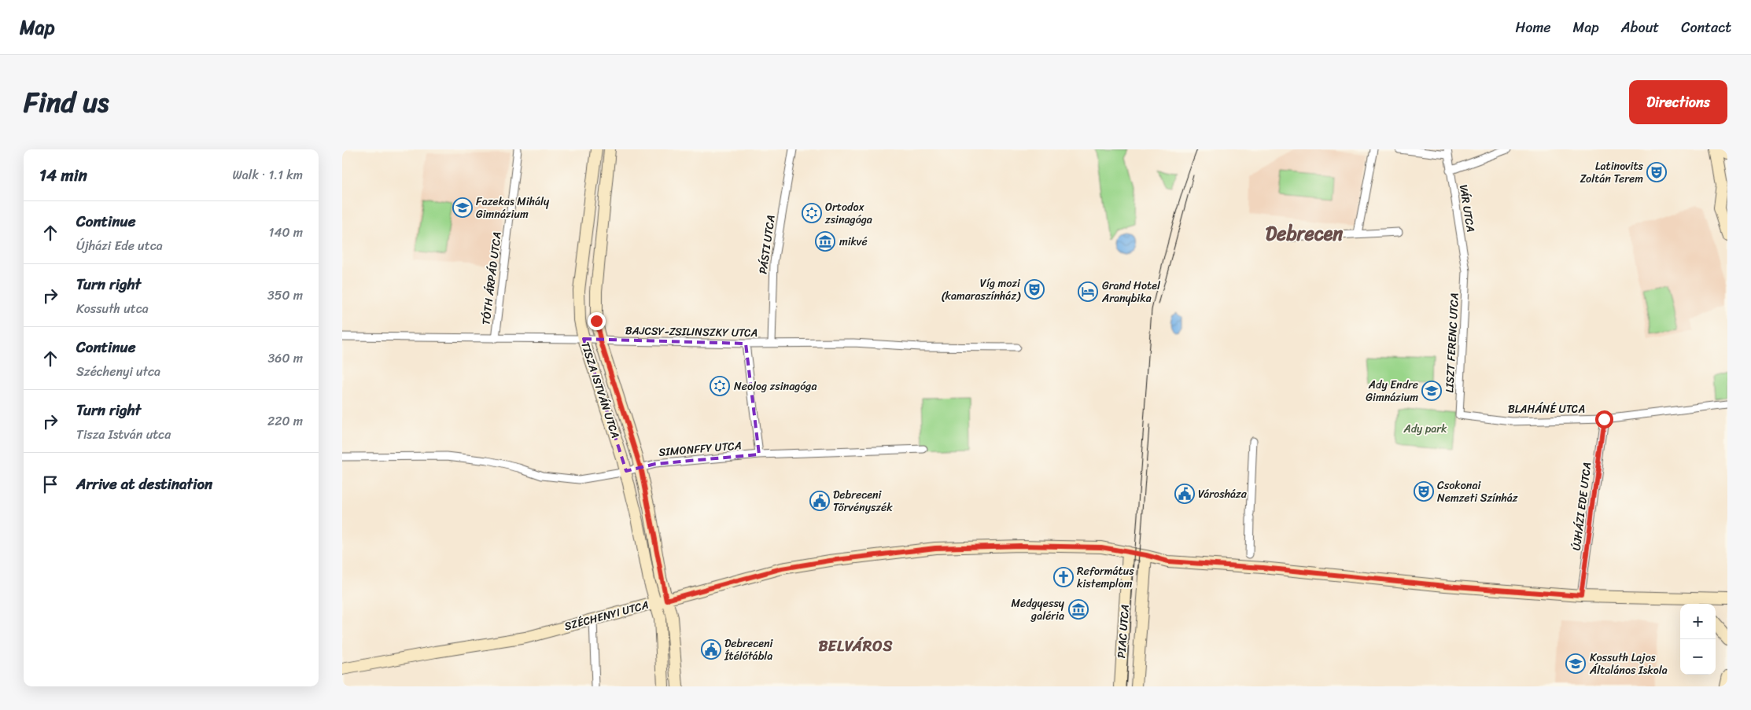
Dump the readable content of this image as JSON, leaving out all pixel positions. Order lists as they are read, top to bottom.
{
  "streets": {
    "street": [
      "VÁR UTCA",
      "PÁSTI UTCA",
      "TÓTH ÁRPÁD UTCA",
      "BAJCSY-ZSILINSZKY UTCA",
      "LISZT FERENC UTCA",
      "TISZA ISTVÁN UTCA",
      "BLAHÁNÉ UTCA",
      "SIMONFFY UTCA",
      "ÚJHÁZI EDE UTCA",
      "SZÉCHENYI UTCA",
      "PIAC UTCA"
    ]
  },
  "crossings": [
    ["VÁR UTCA", "LISZT FERENC UTCA"],
    ["PÁSTI UTCA", "BAJCSY-ZSILINSZKY UTCA"],
    ["TÓTH ÁRPÁD UTCA", "BAJCSY-ZSILINSZKY UTCA"],
    ["BAJCSY-ZSILINSZKY UTCA", "TISZA ISTVÁN UTCA"],
    ["LISZT FERENC UTCA", "BLAHÁNÉ UTCA"],
    ["TISZA ISTVÁN UTCA", "SIMONFFY UTCA"],
    ["TISZA ISTVÁN UTCA", "SZÉCHENYI UTCA"],
    ["BLAHÁNÉ UTCA", "ÚJHÁZI EDE UTCA"],
    ["ÚJHÁZI EDE UTCA", "SZÉCHENYI UTCA"],
    ["SZÉCHENYI UTCA", "PIAC UTCA"]
  ],
  "districts": ["Debrecen", "BELVÁROS"],
  "parks": ["Ady park"],
  "places": {
    "theatre": ["Latinovits Zoltán Terem", "Víg mozi (kamaraszínház)", "Csokonai Nemzeti Színház"],
    "school or university": ["Fazekas Mihály Gimnázium", "Ady Endre Gimnázium", "Kossuth Lajos Általános Iskola"],
    "synagogue": ["Ortodox zsinagóga", "Neolog zsinagóga"],
    "museum": ["mikvé", "Medgyessy galéria"],
    "hotel": ["Grand Hotel Aranybika"],
    "public building": ["Városháza", "Debreceni Törvényszék", "Debreceni Ítélőtábla"],
    "church": ["Református kistemplom"]
  },
  "page": {
    "header": "Map",
    "nav": [
      "Home",
      "Map",
      "About",
      "Contact"
    ],
    "title": "Find us",
    "buttons": "Directions",
    "heading": ["14 min", "Walk · 1.1 km"],
    "list": [
      ["Continue", "Újházi Ede utca", "140 m"],
      ["Turn right", "Kossuth utca", "350 m"],
      ["Continue", "Széchenyi utca", "360 m"],
      ["Turn right", "Tisza István utca", "220 m"],
      "Arrive at destination"
    ],
    "map_buttons": ["+", "−"]
  }
}
